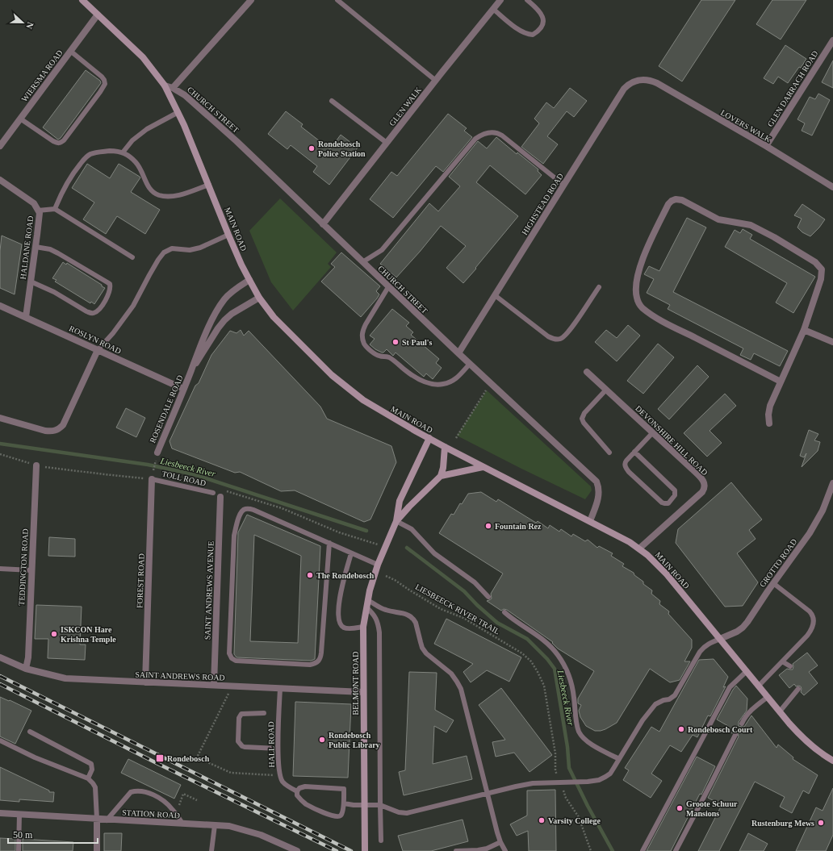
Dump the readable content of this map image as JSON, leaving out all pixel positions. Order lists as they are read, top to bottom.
{
  "streets": {
    "main road": ["MAIN ROAD", "BELMONT ROAD"],
    "street": [
      "WIERSMA ROAD",
      "GLEN DARRACH ROAD",
      "GLEN WALK",
      "CHURCH STREET",
      "LOVERS WALK",
      "HIGHSTEAD ROAD",
      "HALDANE ROAD",
      "ROSLYN ROAD",
      "ROSENDALE ROAD",
      "DEVONSHIRE HILL ROAD",
      "GROTTO ROAD",
      "TEDDINGTON ROAD",
      "FOREST ROAD",
      "SAINT ANDREWS AVENUE",
      "SAINT ANDREWS ROAD",
      "STATION ROAD"
    ],
    "lane": ["TOLL ROAD", "HALL ROAD"],
    "path": ["LIESBEECK RIVER TRAIL"]
  },
  "crossings": [
    ["WIERSMA ROAD", "MAIN ROAD"],
    ["GLEN DARRACH ROAD", "LOVERS WALK"],
    ["GLEN WALK", "CHURCH STREET"],
    ["CHURCH STREET", "HIGHSTEAD ROAD"],
    ["CHURCH STREET", "MAIN ROAD"],
    ["LOVERS WALK", "HIGHSTEAD ROAD"],
    ["MAIN ROAD", "ROSENDALE ROAD"],
    ["MAIN ROAD", "DEVONSHIRE HILL ROAD"],
    ["MAIN ROAD", "GROTTO ROAD"],
    ["MAIN ROAD", "BELMONT ROAD"],
    ["HALDANE ROAD", "ROSLYN ROAD"],
    ["ROSLYN ROAD", "ROSENDALE ROAD"],
    ["TOLL ROAD", "FOREST ROAD"],
    ["TEDDINGTON ROAD", "SAINT ANDREWS ROAD"],
    ["FOREST ROAD", "SAINT ANDREWS ROAD"],
    ["SAINT ANDREWS AVENUE", "SAINT ANDREWS ROAD"],
    ["SAINT ANDREWS ROAD", "BELMONT ROAD"],
    ["SAINT ANDREWS ROAD", "HALL ROAD"]
  ],
  "water": ["Liesbeeck River"],
  "places": {
    "other": [
      "Rondebosch Police Station",
      "St Paul's",
      "Fountain Rez",
      "The Rondebosch",
      "ISKCON Hare Krishna Temple",
      "Rondebosch Court",
      "Rondebosch Public Library",
      "Groote Schuur Mansions",
      "Varsity College",
      "Rustenburg Mews"
    ],
    "transit": ["Rondebosch"]
  },
  "scale_bar": "50 m",
  "north": "right"
}
